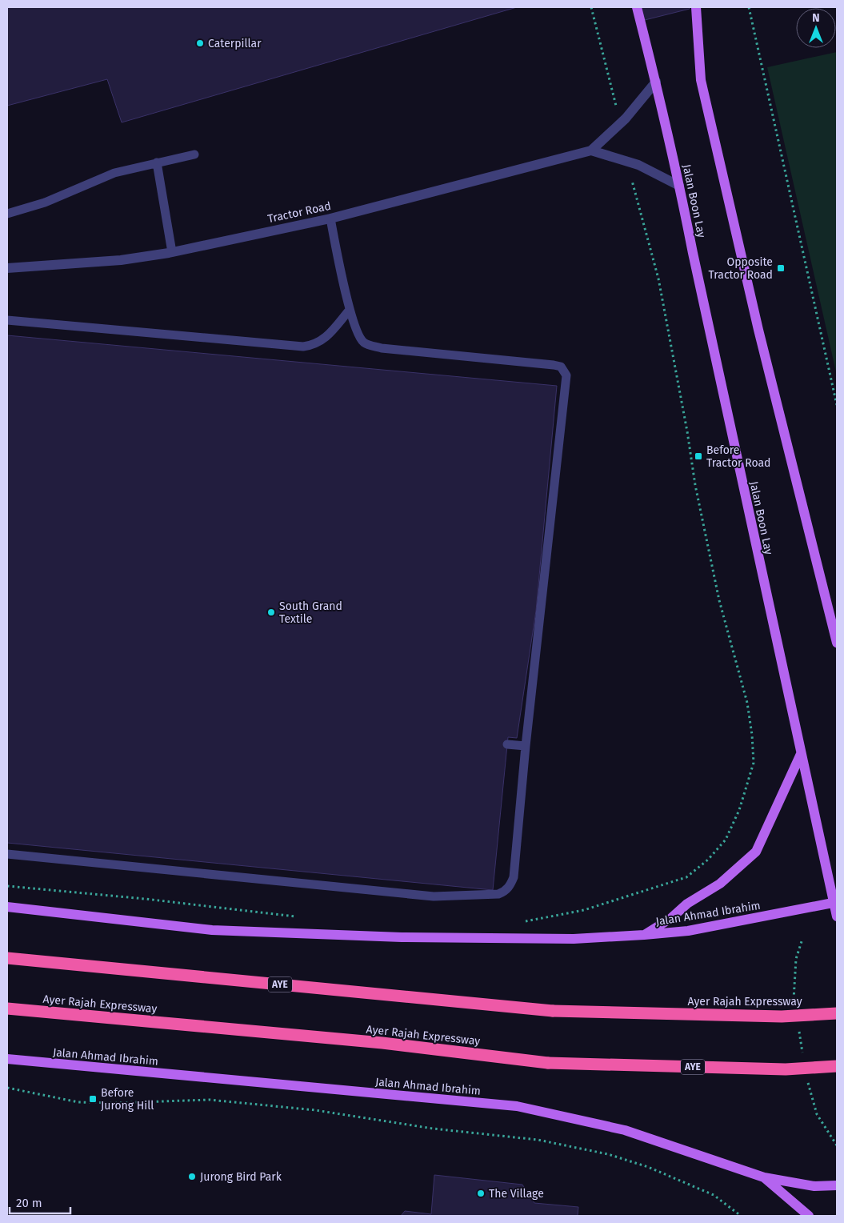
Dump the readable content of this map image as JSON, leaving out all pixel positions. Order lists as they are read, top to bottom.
{
  "streets": {
    "highway": ["AYE", "Ayer Rajah Expressway"],
    "main road": ["Jalan Boon Lay", "Jalan Ahmad Ibrahim"],
    "street": ["Tractor Road"]
  },
  "crossings": [
    ["Jalan Boon Lay", "Tractor Road"],
    ["Jalan Boon Lay", "Jalan Ahmad Ibrahim"]
  ],
  "places": {
    "other": [
      "Caterpillar",
      "South Grand Textile",
      "Jurong Bird Park",
      "The Village"
    ],
    "transit": ["Opposite Tractor Road", "Before Tractor Road", "Before Jurong Hill"]
  },
  "scale_bar": "20 m",
  "north": "top"
}
